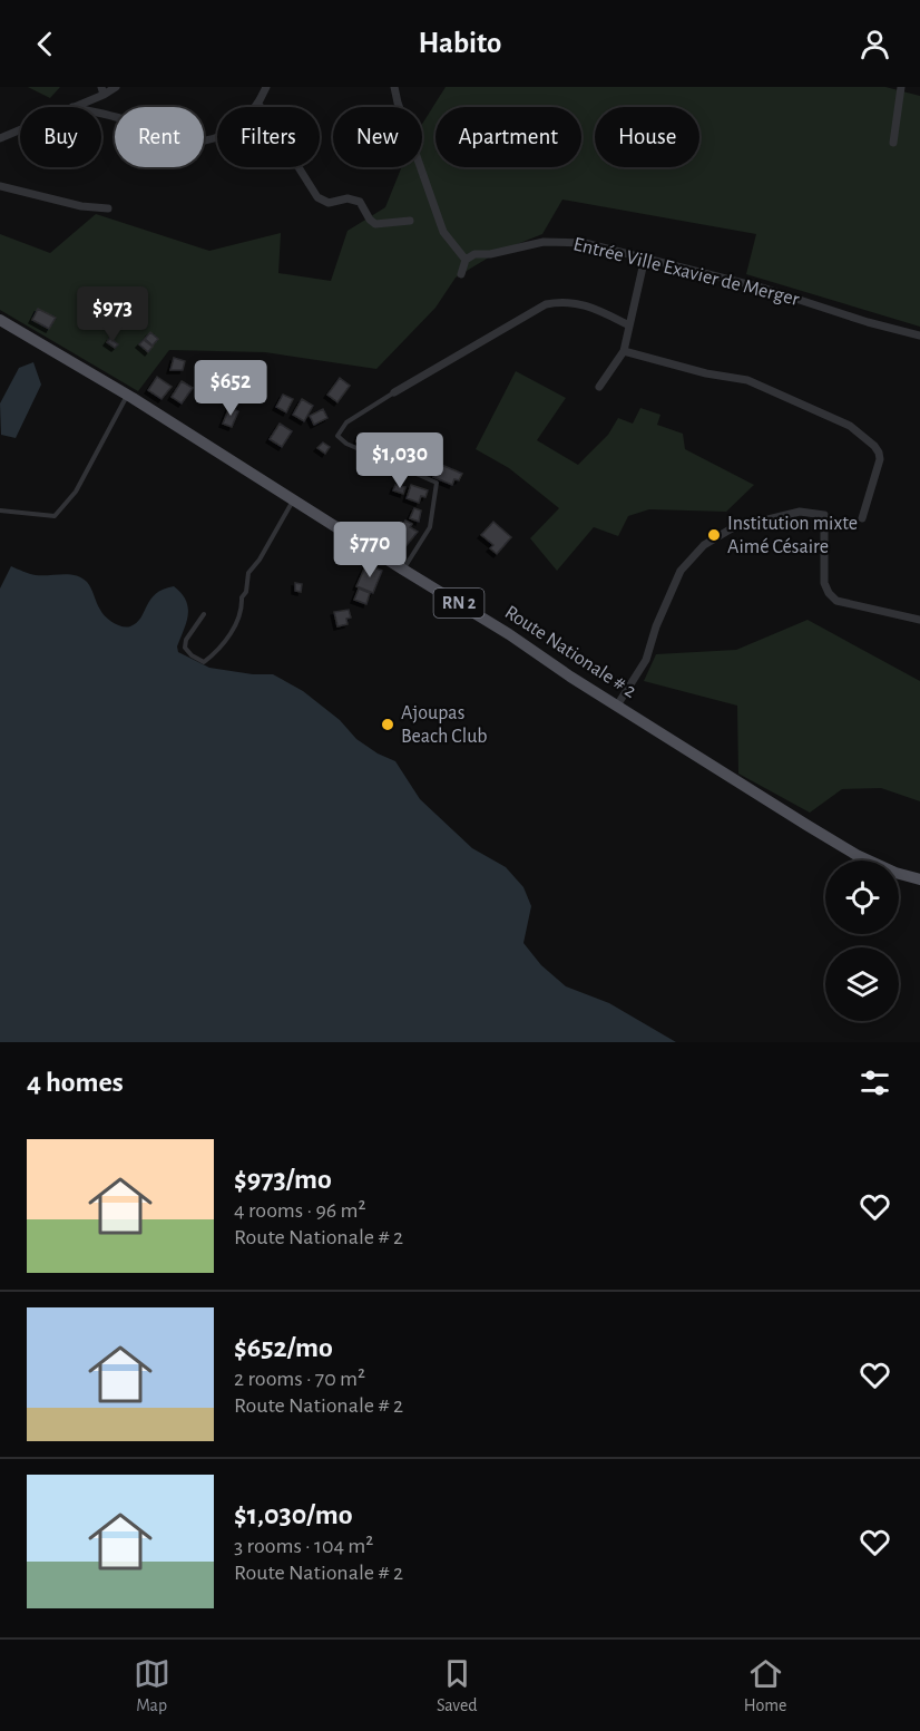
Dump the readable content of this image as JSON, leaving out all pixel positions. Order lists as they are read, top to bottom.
{
  "streets": {
    "main road": ["RN 2", "Route Nationale # 2"],
    "street": ["Entrée Ville Exavier de Merger"]
  },
  "places": ["Institution mixte Aimé Césaire", "Ajoupas Beach Club"],
  "page": {
    "header": "Habito",
    "chip": [
      "Buy",
      "Rent",
      "Filters",
      "New",
      "Apartment",
      "House"
    ],
    "price": [
      "$973",
      "$652",
      "$1,030",
      "$770"
    ],
    "heading": "4 homes",
    "list": [
      {
        "name": "$973/mo",
        "note": "4 rooms · 96 m² · Route Nationale # 2"
      },
      {
        "name": "$652/mo",
        "note": "2 rooms · 70 m² · Route Nationale # 2"
      },
      {
        "name": "$1,030/mo",
        "note": "3 rooms · 104 m² · Route Nationale # 2"
      }
    ],
    "tabs": ["Map", "Saved", "Home"]
  }
}
